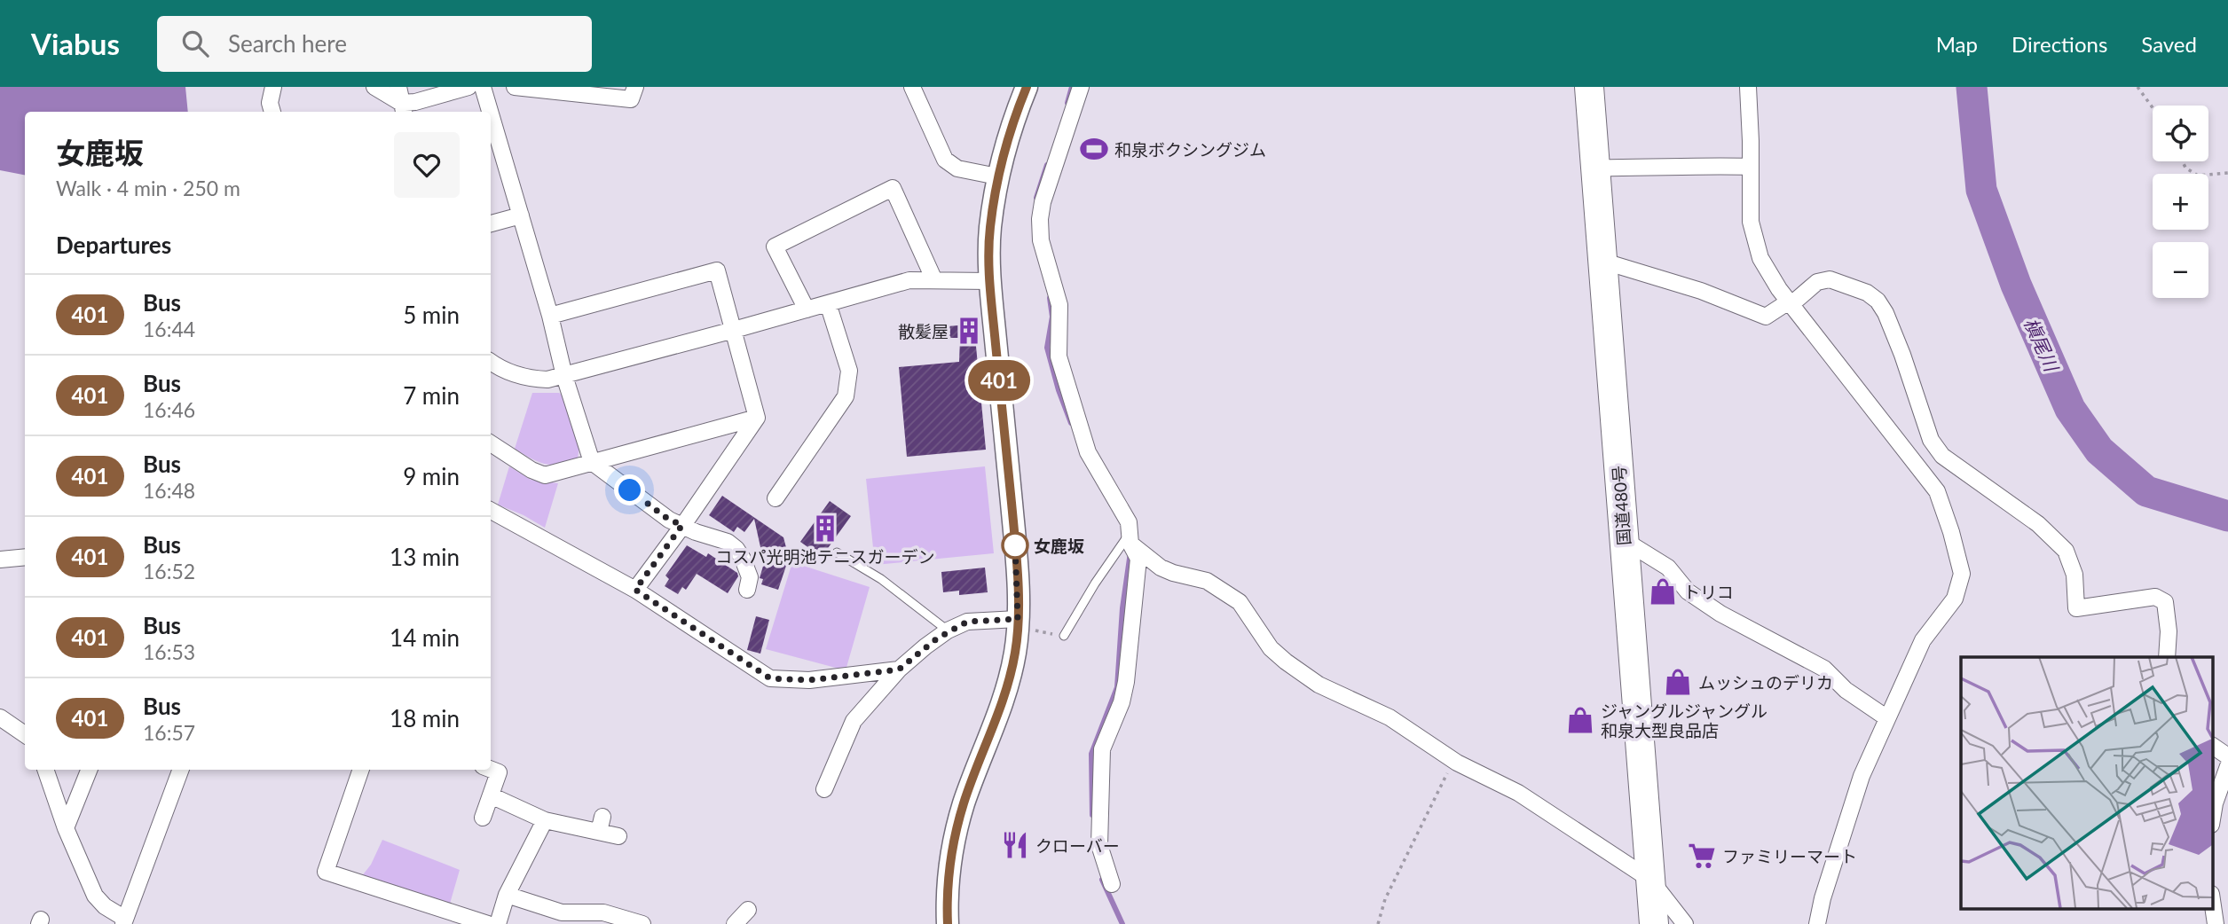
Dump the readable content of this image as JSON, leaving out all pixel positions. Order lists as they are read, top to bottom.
{
  "streets": {
    "highway": ["国道480号"]
  },
  "water": ["槇尾川"],
  "places": {
    "sports": ["和泉ボクシングジム"],
    "building": ["散髪屋", "コスパ光明池テニスガーデン"],
    "other": ["女鹿坂"],
    "shop": ["トリコ", "ムッシュのデリカ", "ジャングルジャングル 和泉大型良品店"],
    "restaurant": ["クローバー"],
    "supermarket": ["ファミリーマート"]
  },
  "lines": ["bus line 401"],
  "page": {
    "header": "Viabus",
    "search": "Search here",
    "nav": ["Map", "Directions", "Saved"],
    "on_map": "401",
    "map_buttons": ["+", "−"],
    "heading": [
      ["女鹿坂", "Walk · 4 min · 250 m"],
      "Departures"
    ],
    "list": [
      {
        "mark": "401",
        "name": "Bus",
        "note": "16:44",
        "value": "5 min"
      },
      {
        "mark": "401",
        "name": "Bus",
        "note": "16:46",
        "value": "7 min"
      },
      {
        "mark": "401",
        "name": "Bus",
        "note": "16:48",
        "value": "9 min"
      },
      {
        "mark": "401",
        "name": "Bus",
        "note": "16:52",
        "value": "13 min"
      },
      {
        "mark": "401",
        "name": "Bus",
        "note": "16:53",
        "value": "14 min"
      },
      {
        "mark": "401",
        "name": "Bus",
        "note": "16:57",
        "value": "18 min"
      }
    ]
  }
}
